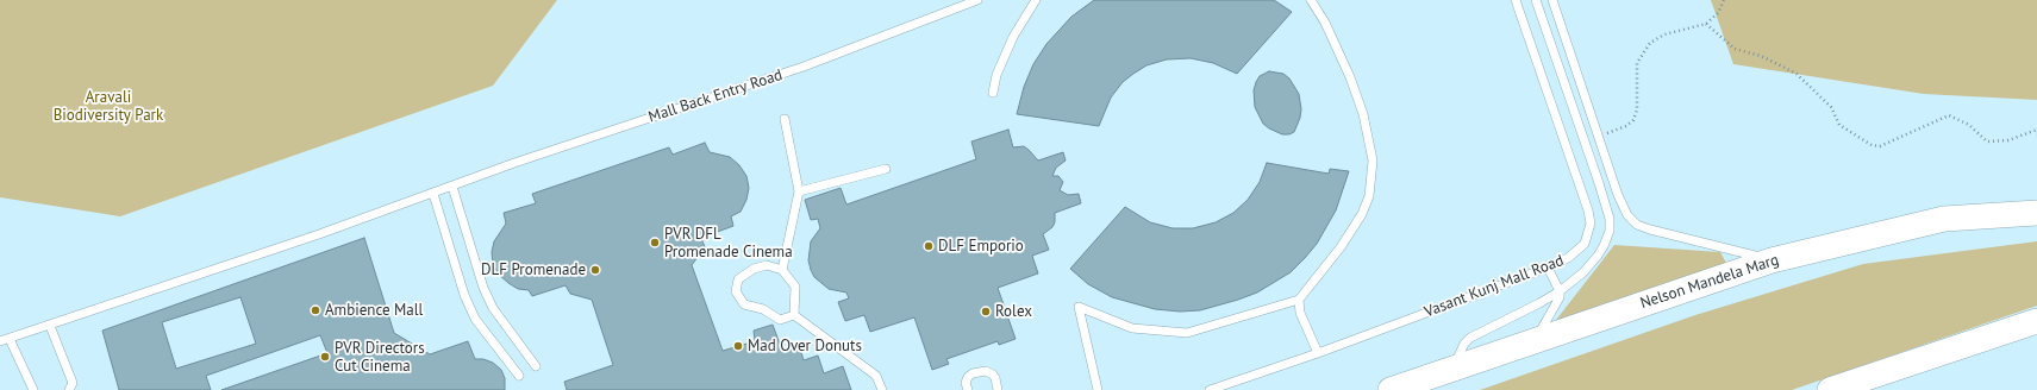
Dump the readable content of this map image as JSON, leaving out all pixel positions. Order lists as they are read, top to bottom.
{
  "streets": {
    "main road": ["Nelson Mandela Marg"],
    "lane": ["Mall Back Entry Road", "Vasant Kunj Mall Road"]
  },
  "crossings": [
    ["Nelson Mandela Marg", "Vasant Kunj Mall Road"]
  ],
  "parks": ["Aravali Biodiversity Park"],
  "places": [
    "PVR DFL Promenade Cinema",
    "DLF Emporio",
    "DLF Promenade",
    "Ambience Mall",
    "Rolex",
    "Mad Over Donuts",
    "PVR Directors Cut Cinema"
  ]
}
